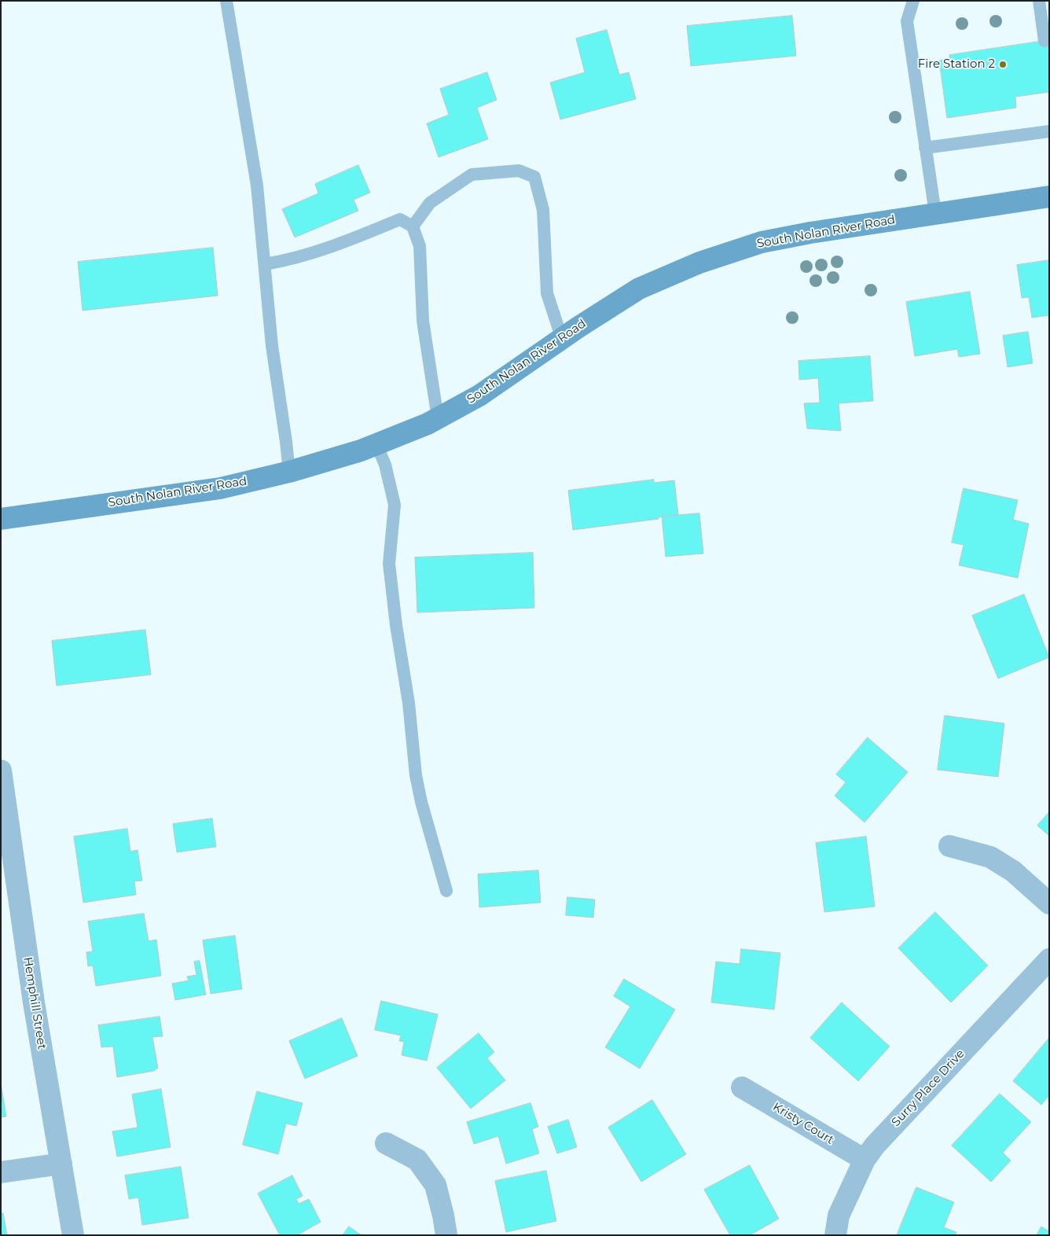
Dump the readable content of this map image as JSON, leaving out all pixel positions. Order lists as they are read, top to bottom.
{
  "streets": {
    "main road": ["South Nolan River Road"],
    "street": ["Hemphill Street", "Surry Place Drive", "Kristy Court"]
  },
  "crossings": [
    ["Surry Place Drive", "Kristy Court"]
  ],
  "places": ["Fire Station 2"]
}
